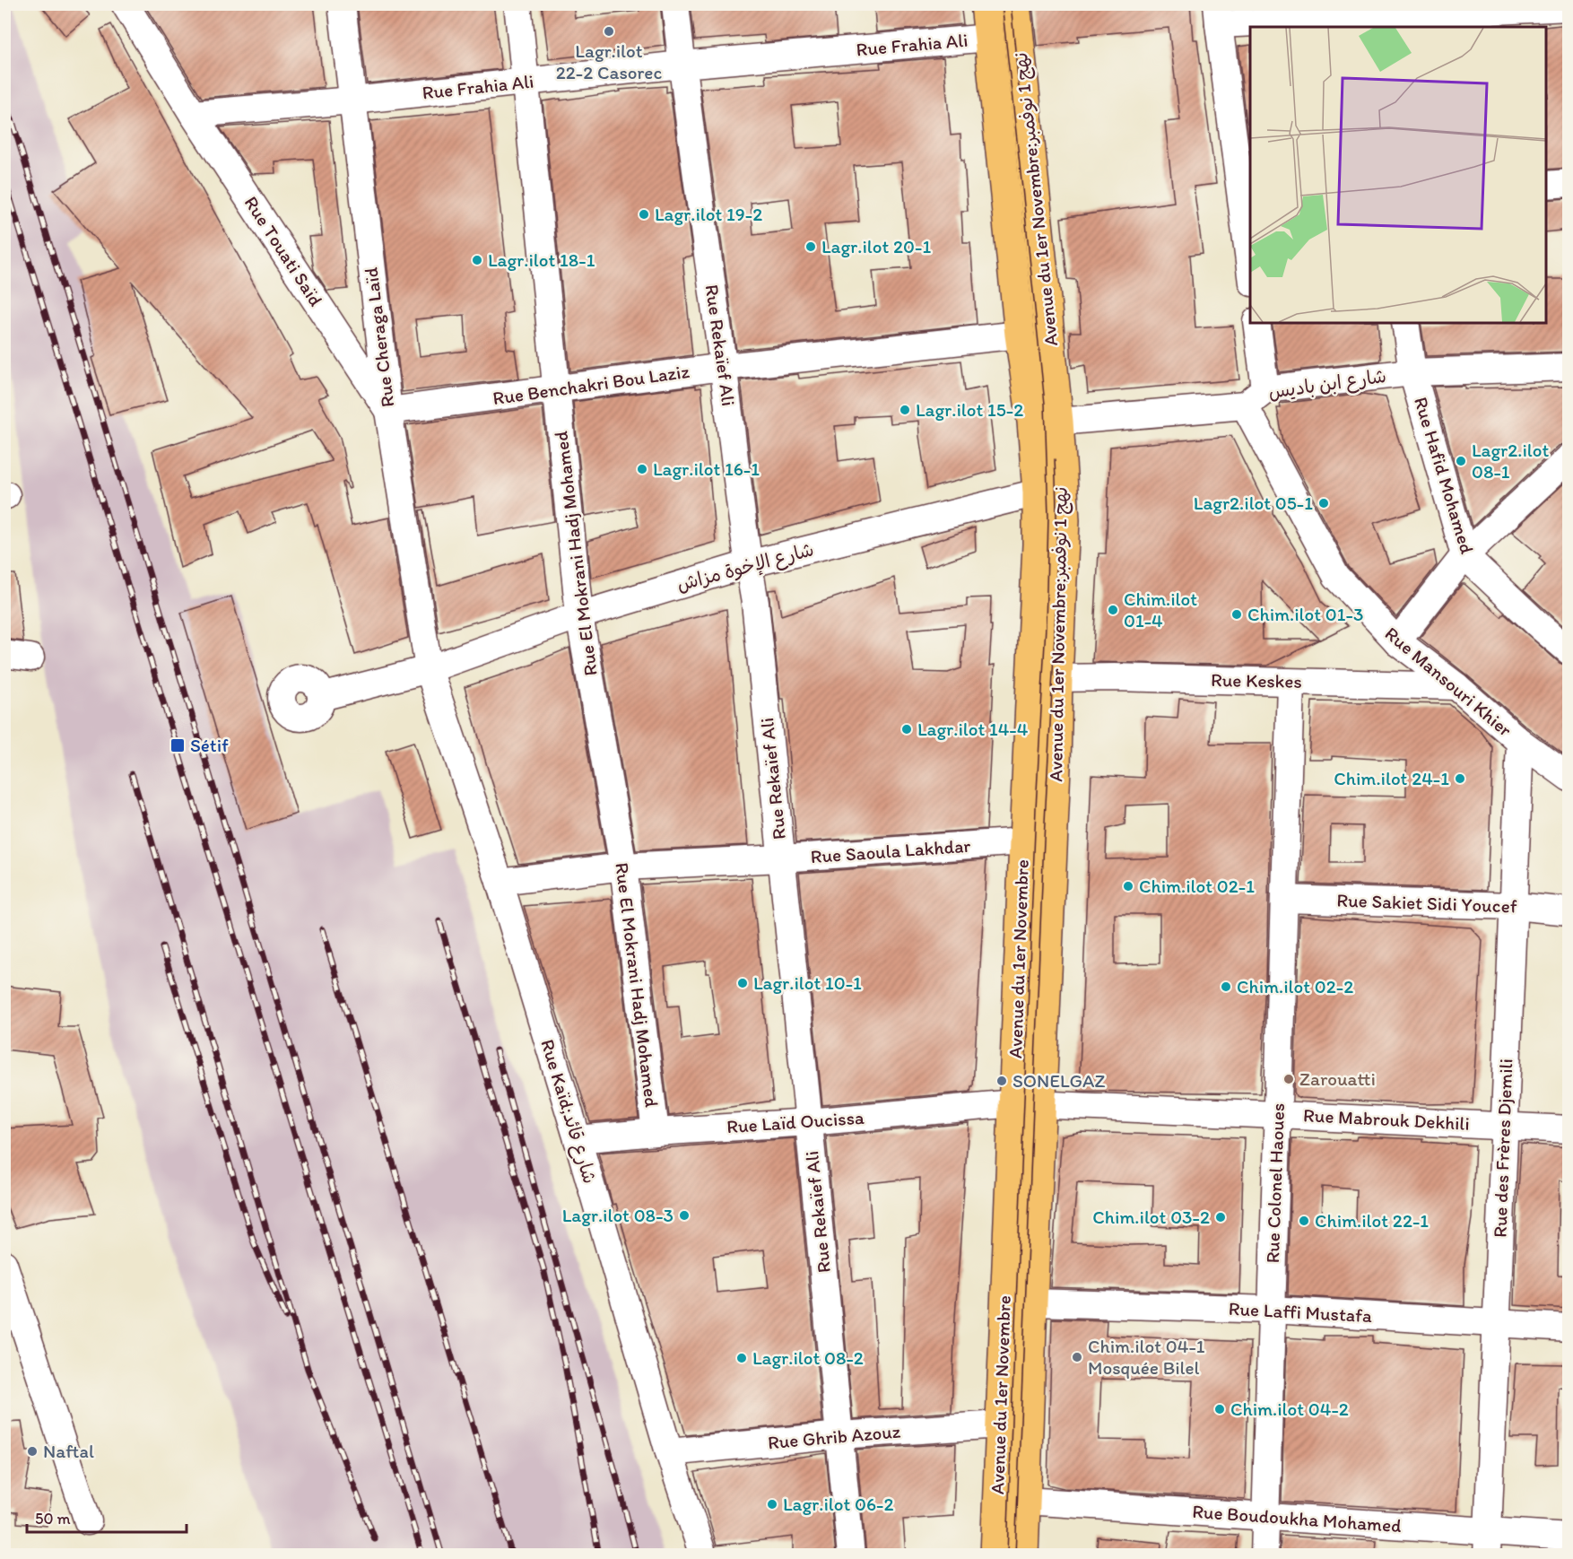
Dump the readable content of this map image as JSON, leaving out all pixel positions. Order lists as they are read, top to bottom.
{
  "streets": {
    "main road": ["Avenue du 1er Novembre;نهج 1 نوفمبر", "Avenue du 1er Novembre"],
    "street": [
      "Rue Frahia Ali",
      "Rue Touati Saïd",
      "Rue Cheraga Laïd",
      "Rue Rekaïef Ali",
      "شارع ابن باديس",
      "Rue Benchakri Bou Laziz",
      "Rue Hafid Mohamed",
      "Rue El Mokrani Hadj Mohamed",
      "شارع الإخوة مزاش",
      "Rue Keskes",
      "Rue Mansouri Khier",
      "Rue Saoula Lakhdar",
      "Rue Sakiet Sidi Youcef",
      "Rue Kaïd;شارع قائد",
      "Rue Mabrouk Dekhili",
      "Rue Laïd Oucissa",
      "Rue des Frères Djemili",
      "Rue Colonel Haoues",
      "Rue Laffi Mustafa",
      "Rue Ghrib Azouz",
      "Rue Boudoukha Mohamed"
    ]
  },
  "crossings": [
    ["Rue Frahia Ali", "Avenue du 1er Novembre;نهج 1 نوفمبر"],
    ["Rue Frahia Ali", "Rue Touati Saïd"],
    ["Rue Frahia Ali", "Rue Cheraga Laïd"],
    ["Rue Frahia Ali", "Rue Rekaïef Ali"],
    ["Rue Frahia Ali", "Rue El Mokrani Hadj Mohamed"],
    ["Avenue du 1er Novembre;نهج 1 نوفمبر", "شارع ابن باديس"],
    ["Avenue du 1er Novembre;نهج 1 نوفمبر", "Rue Benchakri Bou Laziz"],
    ["Avenue du 1er Novembre;نهج 1 نوفمبر", "شارع الإخوة مزاش"],
    ["Avenue du 1er Novembre;نهج 1 نوفمبر", "Rue Keskes"],
    ["Avenue du 1er Novembre;نهج 1 نوفمبر", "Avenue du 1er Novembre"],
    ["Avenue du 1er Novembre;نهج 1 نوفمبر", "Rue Mabrouk Dekhili"],
    ["Avenue du 1er Novembre;نهج 1 نوفمبر", "Rue Laïd Oucissa"],
    ["Rue Touati Saïd", "Rue Cheraga Laïd"],
    ["Rue Touati Saïd", "Rue Benchakri Bou Laziz"],
    ["Rue Cheraga Laïd", "Rue Benchakri Bou Laziz"],
    ["Rue Cheraga Laïd", "شارع الإخوة مزاش"],
    ["Rue Cheraga Laïd", "Rue Kaïd;شارع قائد"],
    ["Rue Rekaïef Ali", "Rue Benchakri Bou Laziz"],
    ["Rue Rekaïef Ali", "شارع الإخوة مزاش"],
    ["Rue Rekaïef Ali", "Rue Saoula Lakhdar"],
    ["Rue Rekaïef Ali", "Rue Laïd Oucissa"],
    ["Rue Rekaïef Ali", "Rue Ghrib Azouz"],
    ["شارع ابن باديس", "Rue Hafid Mohamed"],
    ["شارع ابن باديس", "Rue Mansouri Khier"],
    ["Rue Benchakri Bou Laziz", "Rue El Mokrani Hadj Mohamed"],
    ["Rue El Mokrani Hadj Mohamed", "شارع الإخوة مزاش"],
    ["Rue El Mokrani Hadj Mohamed", "Rue Saoula Lakhdar"],
    ["Rue El Mokrani Hadj Mohamed", "Rue Laïd Oucissa"],
    ["شارع الإخوة مزاش", "Avenue du 1er Novembre"],
    ["شارع الإخوة مزاش", "Rue Kaïd;شارع قائد"],
    ["Rue Keskes", "Rue Mansouri Khier"],
    ["Rue Keskes", "Rue Colonel Haoues"],
    ["Rue Mansouri Khier", "Rue des Frères Djemili"],
    ["Rue Saoula Lakhdar", "Avenue du 1er Novembre"],
    ["Rue Saoula Lakhdar", "Rue Kaïd;شارع قائد"],
    ["Rue Sakiet Sidi Youcef", "Rue des Frères Djemili"],
    ["Rue Sakiet Sidi Youcef", "Rue Colonel Haoues"],
    ["Avenue du 1er Novembre", "Rue Mabrouk Dekhili"],
    ["Avenue du 1er Novembre", "Rue Laïd Oucissa"],
    ["Avenue du 1er Novembre", "Rue Laffi Mustafa"],
    ["Avenue du 1er Novembre", "Rue Ghrib Azouz"],
    ["Avenue du 1er Novembre", "Rue Boudoukha Mohamed"],
    ["Rue Kaïd;شارع قائد", "Rue Laïd Oucissa"],
    ["Rue Kaïd;شارع قائد", "Rue Ghrib Azouz"],
    ["Rue Mabrouk Dekhili", "Rue Laïd Oucissa"],
    ["Rue Mabrouk Dekhili", "Rue des Frères Djemili"],
    ["Rue Mabrouk Dekhili", "Rue Colonel Haoues"],
    ["Rue des Frères Djemili", "Rue Laffi Mustafa"],
    ["Rue des Frères Djemili", "Rue Boudoukha Mohamed"],
    ["Rue Colonel Haoues", "Rue Laffi Mustafa"],
    ["Rue Colonel Haoues", "Rue Boudoukha Mohamed"]
  ],
  "places": {
    "other": [
      "Lagr.ilot 22-2 Casorec",
      "Lagr.ilot 19-2",
      "Lagr.ilot 20-1",
      "Lagr.ilot 18-1",
      "Lagr.ilot 15-2",
      "Lagr2.ilot 08-1",
      "Lagr.ilot 16-1",
      "Lagr2.ilot 05-1",
      "Chim.ilot 01-4",
      "Chim.ilot 01-3",
      "Lagr.ilot 14-4",
      "Chim.ilot 24-1",
      "Chim.ilot 02-1",
      "Lagr.ilot 10-1",
      "Chim.ilot 02-2",
      "Zarouatti",
      "SONELGAZ",
      "Lagr.ilot 08-3",
      "Chim.ilot 03-2",
      "Chim.ilot 22-1",
      "Chim.ilot 04-1 Mosquée Bilel",
      "Lagr.ilot 08-2",
      "Chim.ilot 04-2",
      "Naftal",
      "Lagr.ilot 06-2"
    ],
    "transit": ["Sétif"]
  },
  "scale_bar": "50 m"
}
